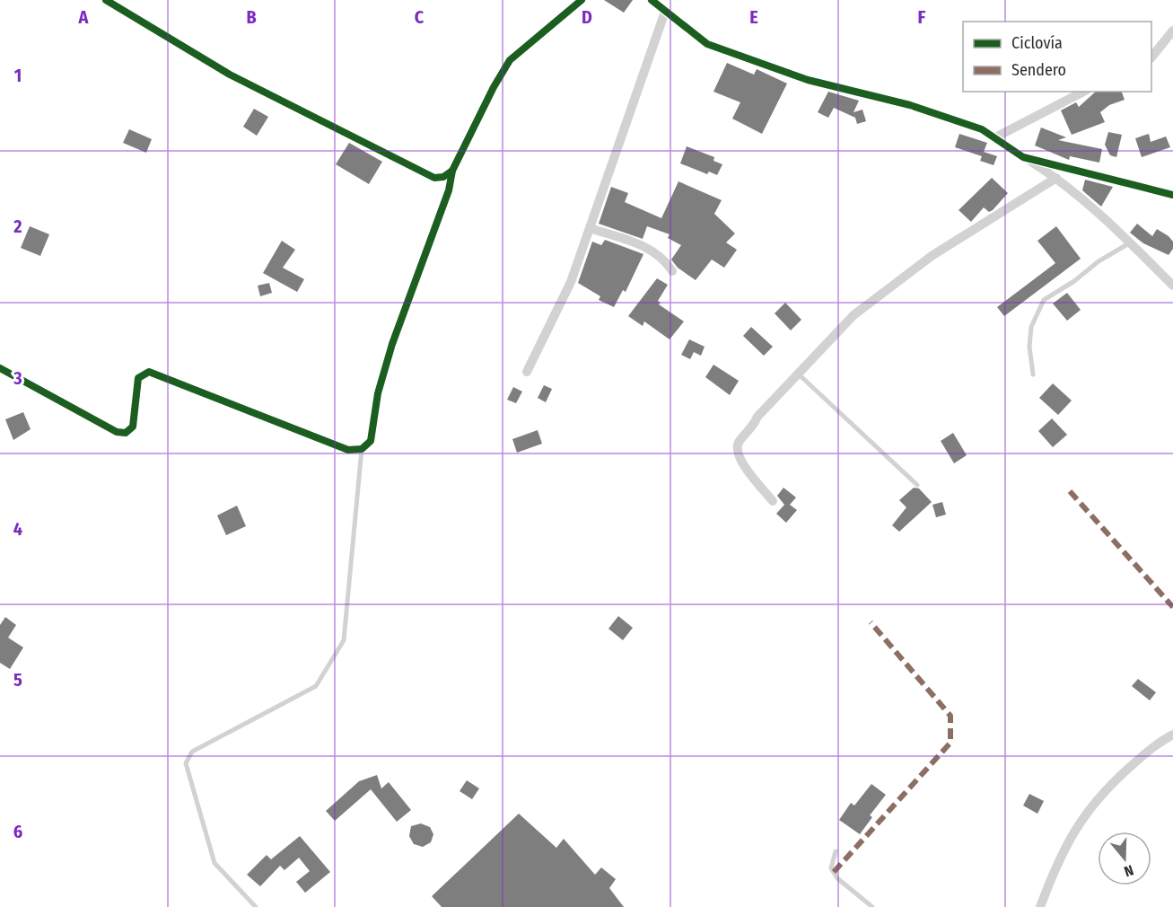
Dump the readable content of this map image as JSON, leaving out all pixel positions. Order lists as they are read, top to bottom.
{
  "legend": ["Ciclovía", "Sendero"],
  "north": "bottom",
  "grid": {
    "columns": [
      "A",
      "B",
      "C",
      "D",
      "E",
      "F"
    ],
    "rows": [
      "1",
      "2",
      "3",
      "4",
      "5",
      "6"
    ]
  }
}
